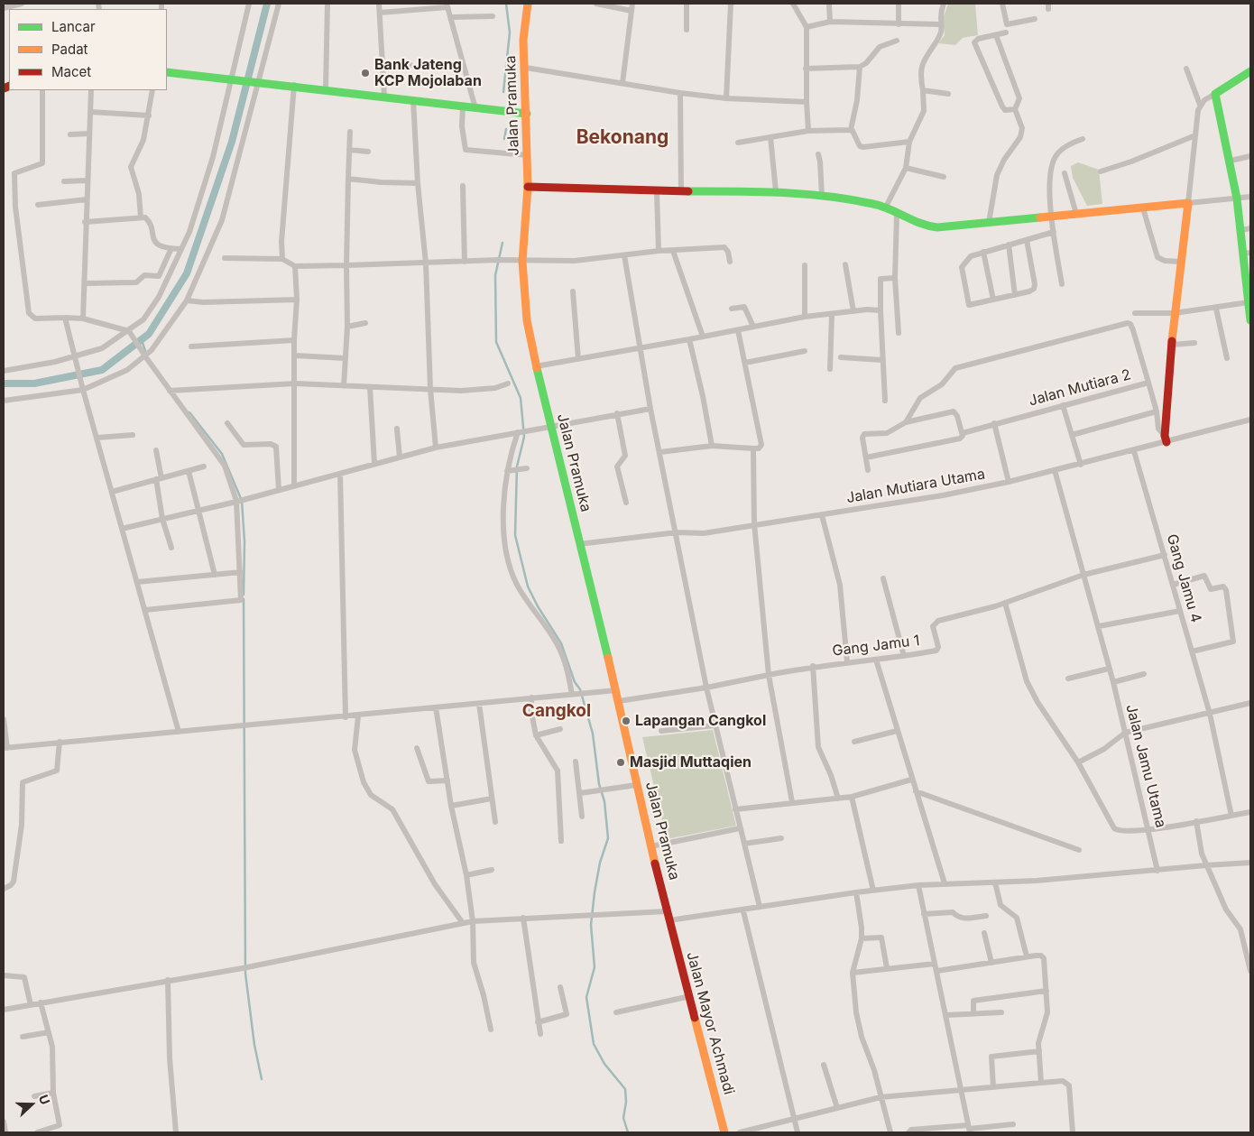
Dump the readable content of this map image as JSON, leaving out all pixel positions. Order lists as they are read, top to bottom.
{
  "streets": {
    "main road": ["Jalan Pramuka", "Jalan Mayor Achmadi"],
    "street": [
      "Jalan Mutiara 2",
      "Jalan Mutiara Utama",
      "Gang Jamu 4",
      "Gang Jamu 1",
      "Jalan Jamu Utama"
    ]
  },
  "crossings": [
    ["Jalan Pramuka", "Jalan Mutiara Utama"],
    ["Jalan Pramuka", "Gang Jamu 1"],
    ["Jalan Pramuka", "Jalan Mayor Achmadi"],
    ["Jalan Mutiara 2", "Jalan Mutiara Utama"],
    ["Jalan Mutiara Utama", "Gang Jamu 4"],
    ["Jalan Mutiara Utama", "Jalan Jamu Utama"],
    ["Gang Jamu 4", "Gang Jamu 1"],
    ["Gang Jamu 1", "Jalan Jamu Utama"]
  ],
  "districts": ["Bekonang", "Cangkol"],
  "places": ["Bank Jateng KCP Mojolaban", "Lapangan Cangkol", "Masjid Muttaqien"],
  "legend": ["Lancar", "Padat", "Macet"],
  "north": "right"
}
